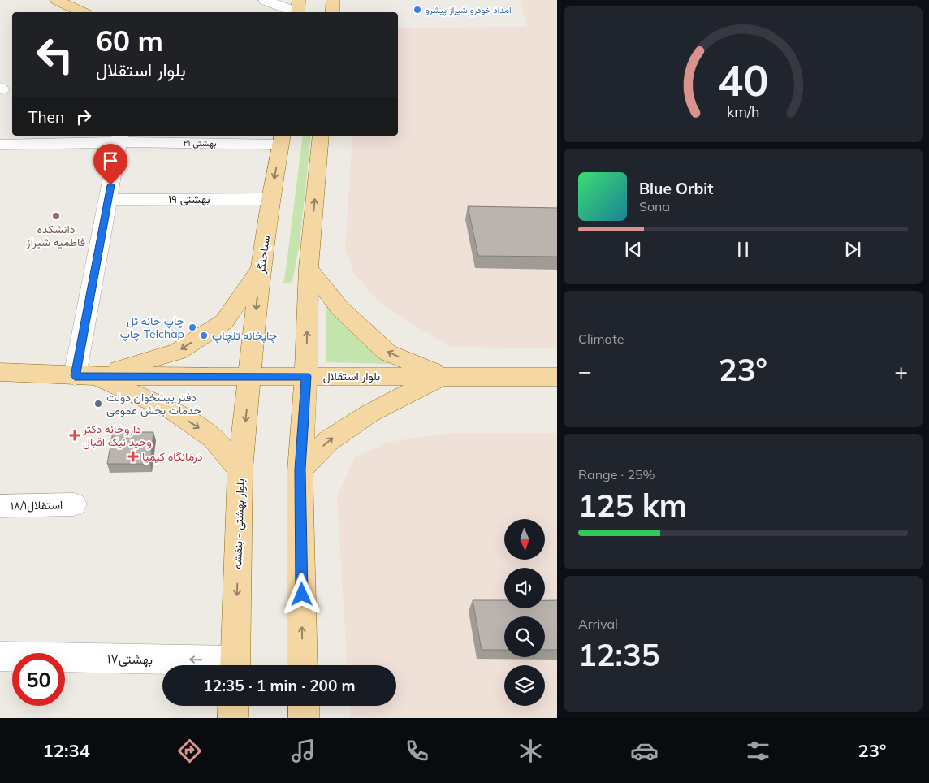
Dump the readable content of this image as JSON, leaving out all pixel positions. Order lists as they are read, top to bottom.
{
  "streets": {
    "main road": ["سیاحتگر", "بلوار استقلال", "بلوار بهشتی - بنفشه"],
    "street": [
      "۲۱ بهشتی",
      "۱۹ بهشتی",
      "استقلال۱۸/۱",
      "بهشتی۱۷"
    ]
  },
  "crossings": [
    ["۲۱ بهشتی", "سیاحتگر"],
    ["۱۹ بهشتی", "سیاحتگر"],
    ["سیاحتگر", "بلوار استقلال"],
    ["سیاحتگر", "بلوار بهشتی - بنفشه"],
    ["بلوار استقلال", "بلوار بهشتی - بنفشه"]
  ],
  "one_way": ["بهشتی۱۷"],
  "places": {
    "other": [
      "امداد خودرو شیراز پیشرو",
      "دانشکده فاطمیه شیراز",
      "چاپ خانه تل چاپ Telchap",
      "چاپخانه تلچاپ",
      "دفتر پیشخوان دولت خدمات بخش عمومی"
    ],
    "health": ["داروخانه دکتر وحید نیک اقبال", "درمانگاه کیمیا"]
  },
  "north": "bottom",
  "page": {
    "turn": ["60 m", "بلوار استقلال"],
    "then": "Then",
    "song": ["Blue Orbit", "Sona"],
    "tile": [
      "Climate",
      ["Range · 25%", "125 km"],
      ["Arrival", "12:35"]
    ],
    "heat": ["−", "23°", "+"],
    "limit": "50",
    "trip": "12:35 · 1 min · 200 m",
    "tabs": ["12:34", "23°"],
    "gauge": ["40", "km/h"]
  }
}
